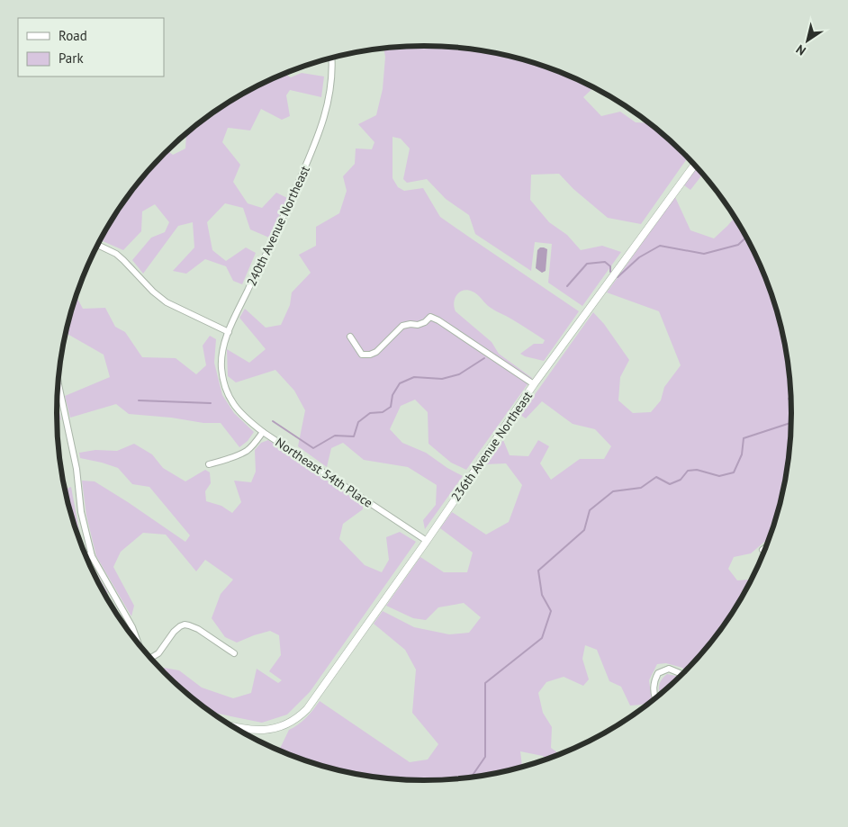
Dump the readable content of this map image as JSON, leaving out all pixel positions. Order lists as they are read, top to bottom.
{
  "streets": {
    "street": ["240th Avenue Northeast", "236th Avenue Northeast", "Northeast 54th Place"]
  },
  "crossings": [
    ["240th Avenue Northeast", "Northeast 54th Place"],
    ["236th Avenue Northeast", "Northeast 54th Place"]
  ],
  "legend": ["Road", "Park"],
  "north": "bottom left"
}
